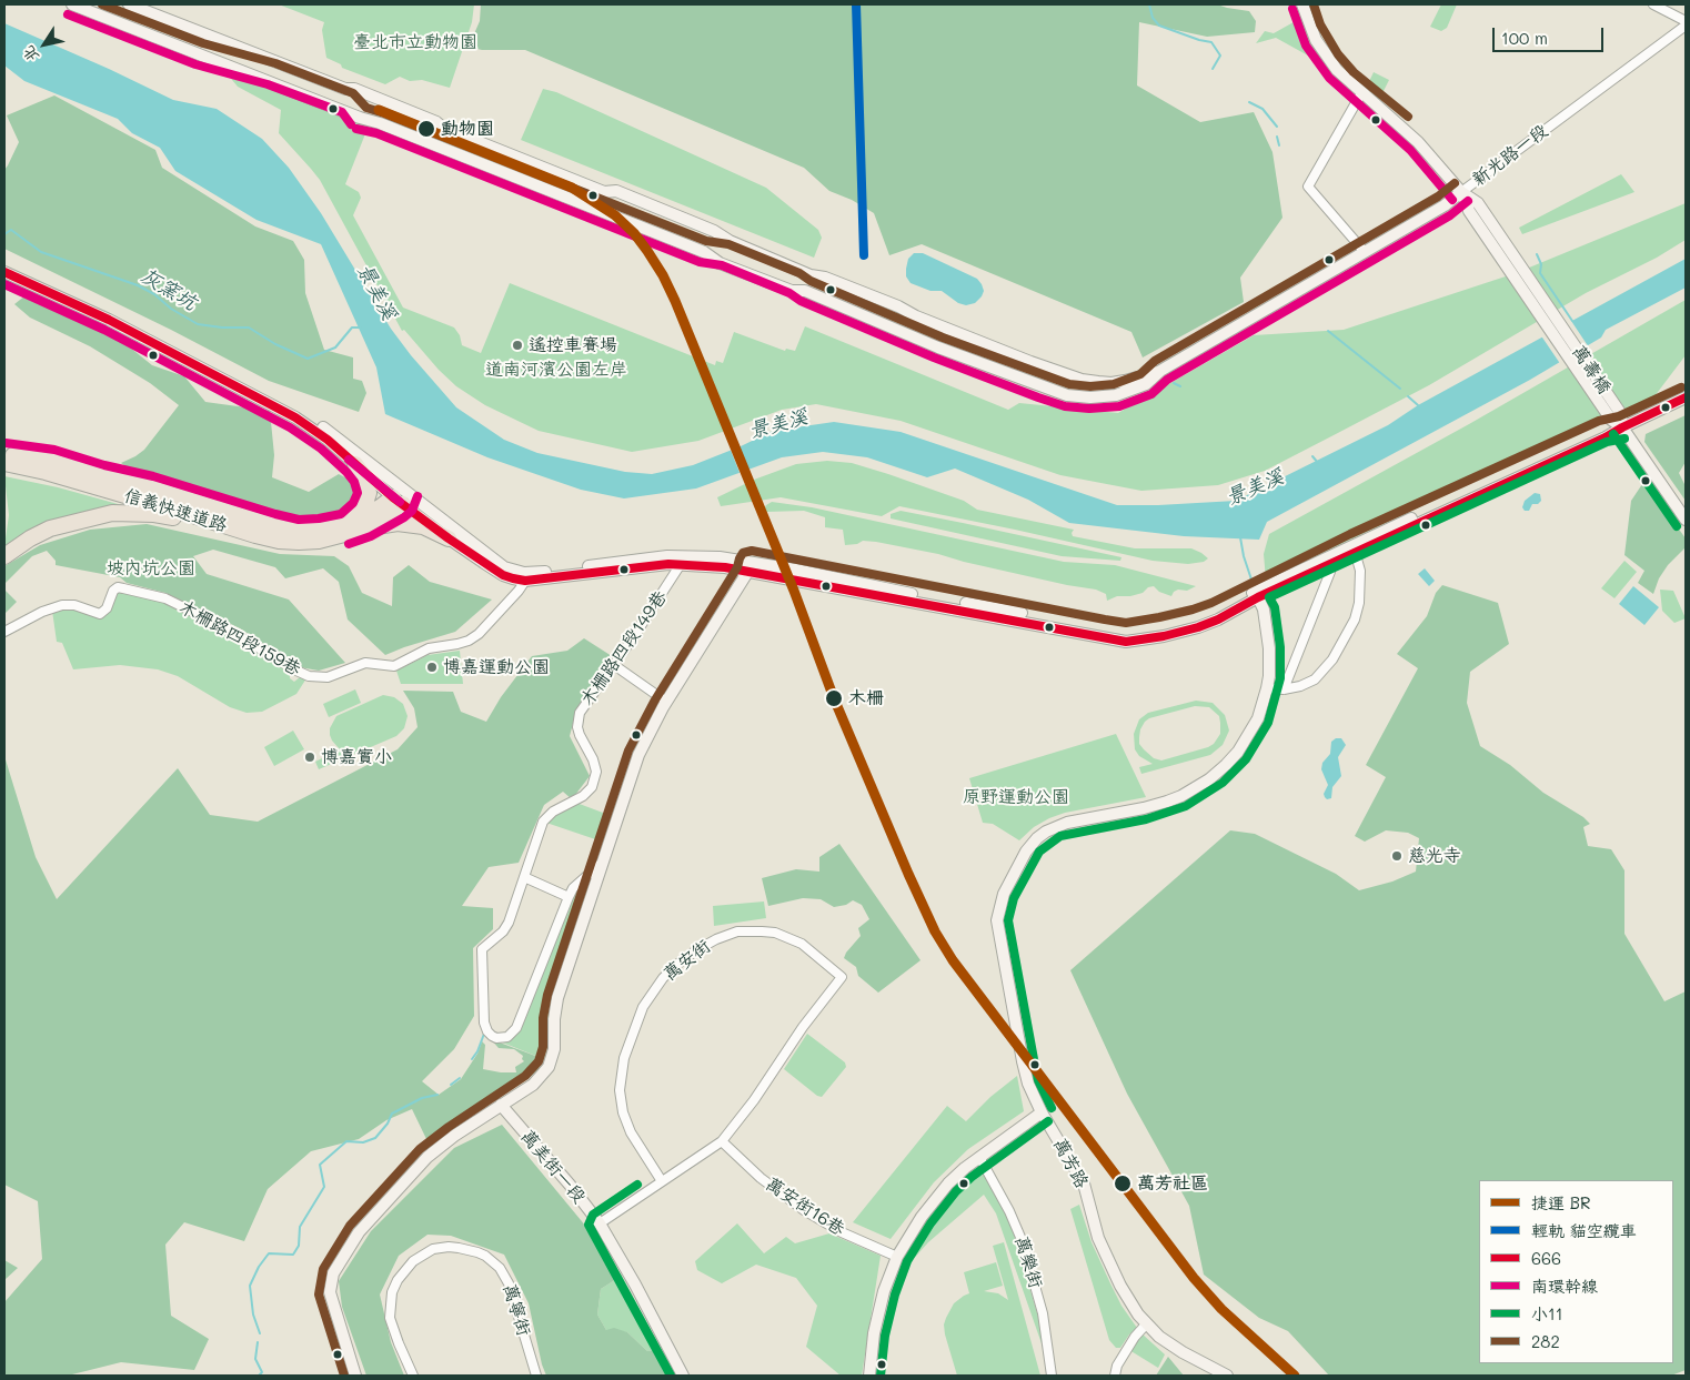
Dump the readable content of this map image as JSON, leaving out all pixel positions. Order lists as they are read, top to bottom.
{
  "streets": {
    "highway": ["信義快速道路"],
    "street": [
      "新光路一段",
      "萬壽橋",
      "木柵路四段159巷",
      "木柵路四段149巷",
      "萬安街",
      "萬芳路",
      "萬美街一段",
      "萬安街16巷",
      "萬樂街",
      "萬寧街"
    ]
  },
  "crossings": [
    ["新光路一段", "萬壽橋"],
    ["萬安街", "萬美街一段"],
    ["萬安街", "萬安街16巷"]
  ],
  "water": ["灰窯坑", "景美溪"],
  "parks": [
    "臺北市立動物園",
    "道南河濱公園左岸",
    "坡內坑公園",
    "原野運動公園"
  ],
  "places": [
    "動物園",
    "遙控車賽場",
    "博嘉運動公園",
    "木柵",
    "博嘉實小",
    "慈光寺",
    "萬芳社區"
  ],
  "lines": [
    "tram line 貓空纜車",
    "transit line 282",
    "transit line 南環幹線",
    "metro line BR",
    "transit line 666",
    "transit line 小11"
  ],
  "legend": [
    "捷運 BR",
    "輕軌 貓空纜車",
    "666",
    "南環幹線",
    "小11",
    "282"
  ],
  "scale_bar": "100 m",
  "north": "bottom left"
}
